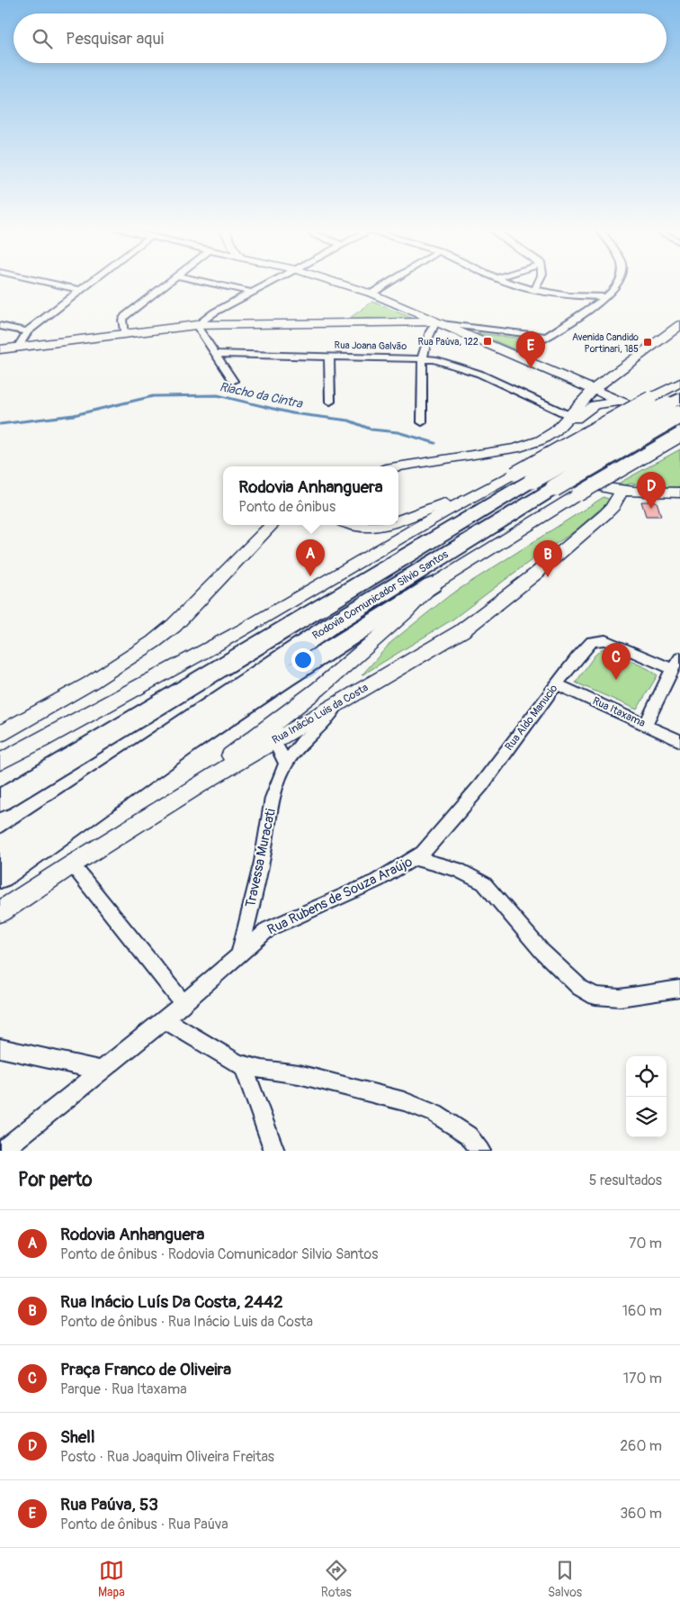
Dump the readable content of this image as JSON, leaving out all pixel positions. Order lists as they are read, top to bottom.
{
  "streets": {
    "highway": ["Rodovia Comunicador Silvio Santos"],
    "main road": ["Rua Inácio Luis da Costa"],
    "street": [
      "Rua Joana Galvão",
      "Rua Itaxama",
      "Rua Aldo Manucio",
      "Travessa Muracati",
      "Rua Rubens de Souza Araújo"
    ]
  },
  "crossings": [
    ["Rua Itaxama", "Rua Aldo Manucio"],
    ["Rua Inácio Luis da Costa", "Travessa Muracati"],
    ["Rua Aldo Manucio", "Rua Rubens de Souza Araújo"],
    ["Travessa Muracati", "Rua Rubens de Souza Araújo"]
  ],
  "water": ["Riacho da Cintra"],
  "places": {
    "transit": ["Rua Paúva, 122", "Avenida Candido Portinari, 185"]
  },
  "page": {
    "search": "Pesquisar aqui",
    "pins": [
      "E",
      "D",
      "A",
      "B",
      "C"
    ],
    "popup": ["Rodovia Anhanguera", "Ponto de ônibus"],
    "heading": ["Por perto", "5 resultados"],
    "list": [
      {
        "mark": "A",
        "name": "Rodovia Anhanguera",
        "note": "Ponto de ônibus · Rodovia Comunicador Silvio Santos",
        "value": "70 m"
      },
      {
        "mark": "B",
        "name": "Rua Inácio Luís Da Costa, 2442",
        "note": "Ponto de ônibus · Rua Inácio Luis da Costa",
        "value": "160 m"
      },
      {
        "mark": "C",
        "name": "Praça Franco de Oliveira",
        "note": "Parque · Rua Itaxama",
        "value": "170 m"
      },
      {
        "mark": "D",
        "name": "Shell",
        "note": "Posto · Rua Joaquim Oliveira Freitas",
        "value": "260 m"
      },
      {
        "mark": "E",
        "name": "Rua Paúva, 53",
        "note": "Ponto de ônibus · Rua Paúva",
        "value": "360 m"
      }
    ],
    "nav": ["Mapa", "Rotas", "Salvos"]
  }
}
